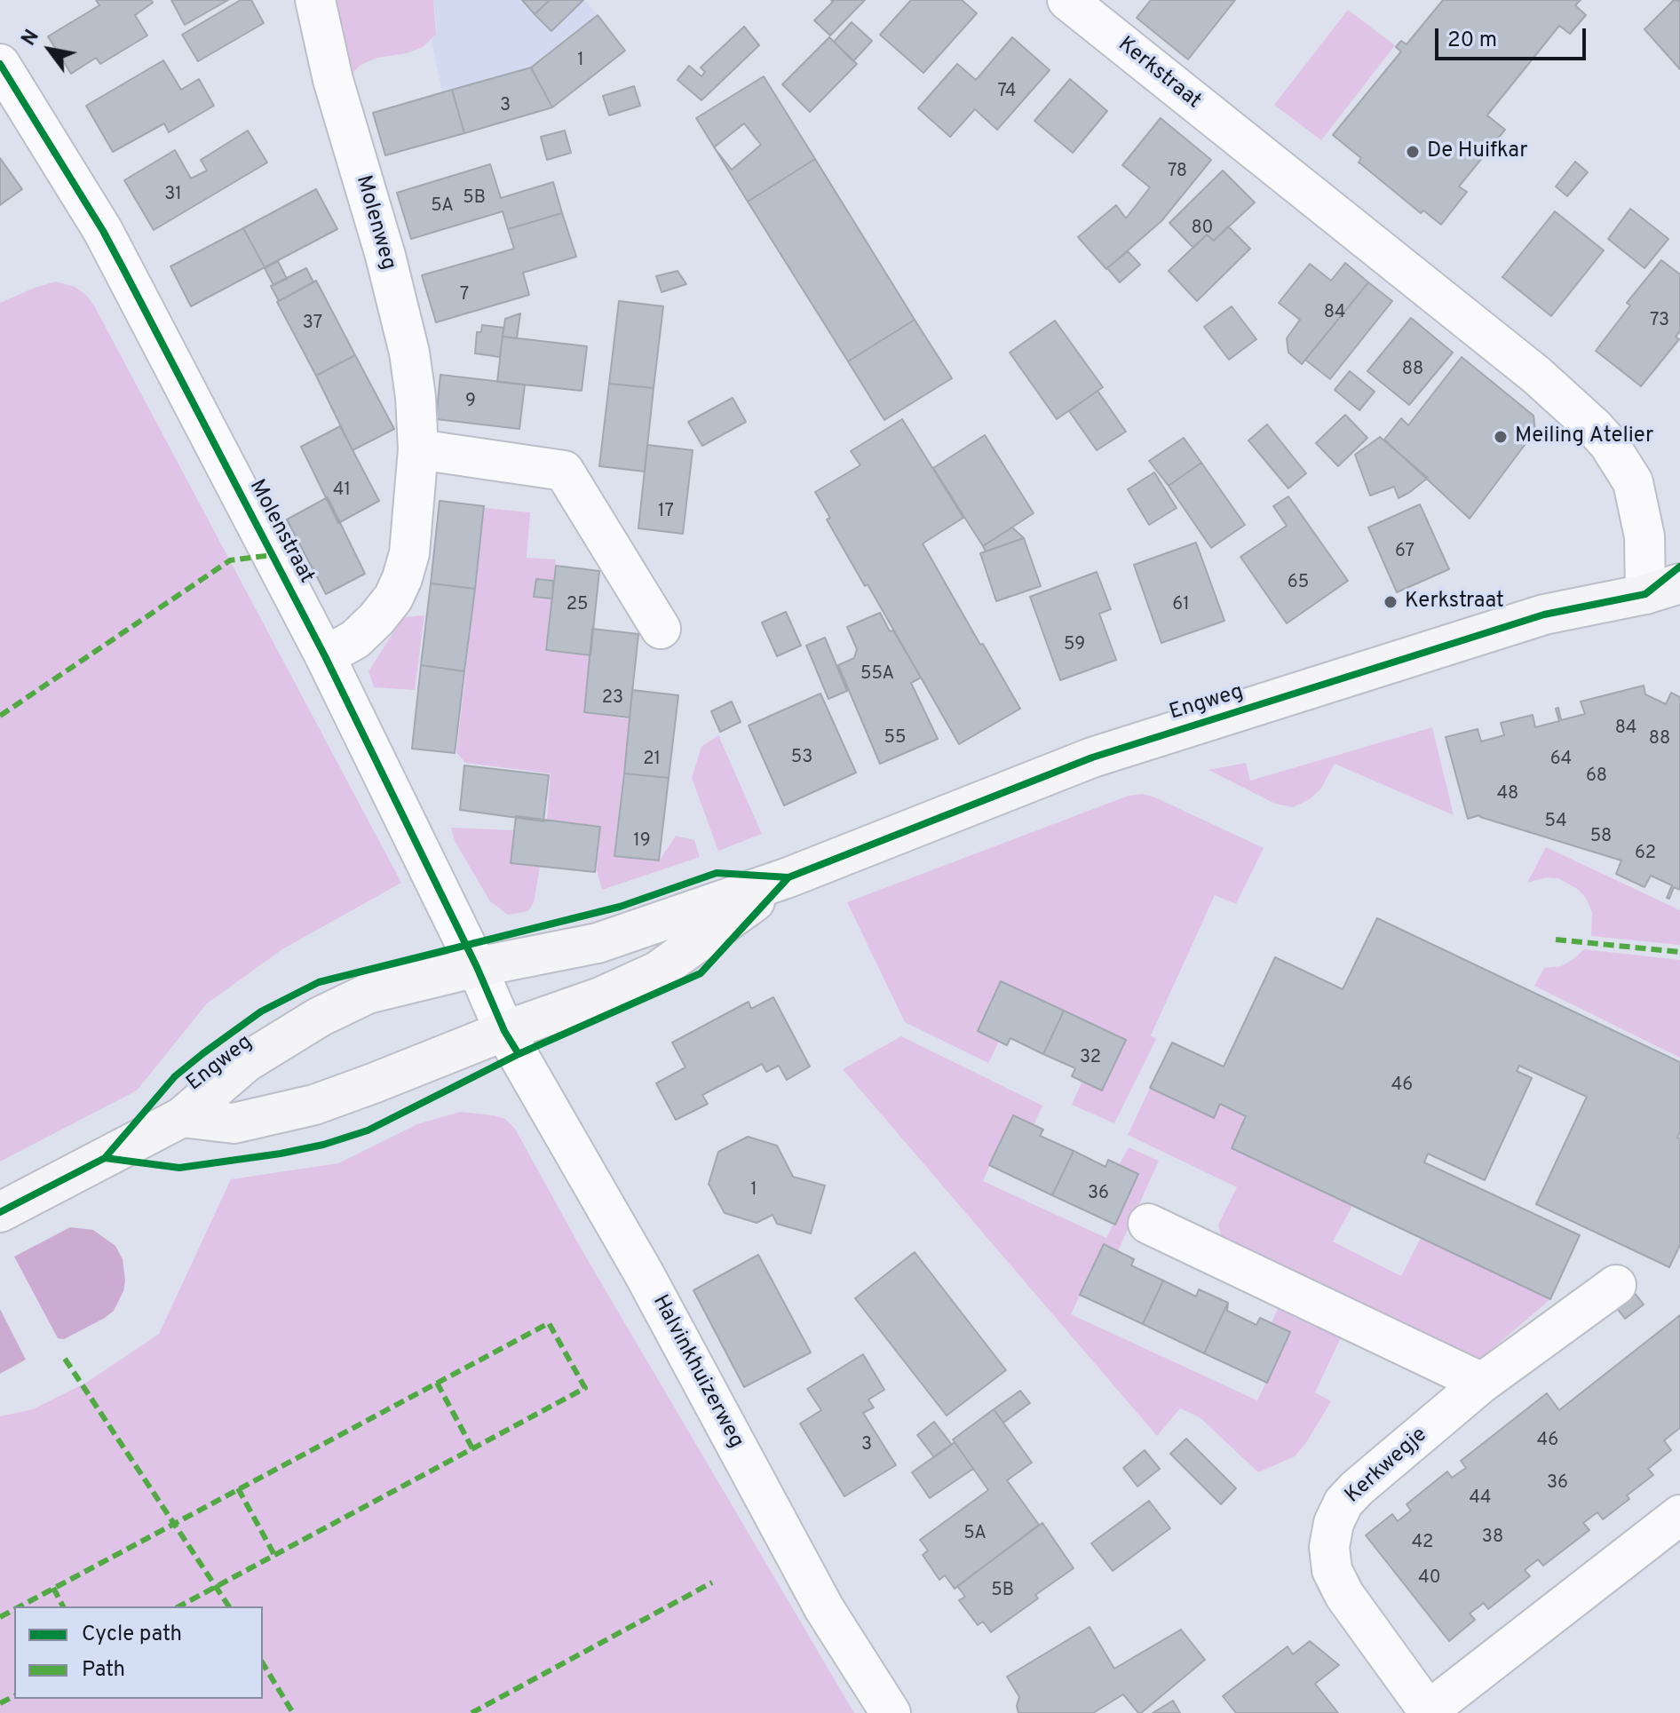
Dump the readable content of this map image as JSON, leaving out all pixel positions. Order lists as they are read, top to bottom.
{
  "streets": {
    "street": [
      "Kerkstraat",
      "Molenweg",
      "Molenstraat",
      "Engweg",
      "Halvinkhuizerweg",
      "Kerkwegje"
    ]
  },
  "crossings": [
    ["Kerkstraat", "Engweg"],
    ["Molenweg", "Molenstraat"],
    ["Molenstraat", "Engweg"],
    ["Molenstraat", "Halvinkhuizerweg"],
    ["Engweg", "Halvinkhuizerweg"]
  ],
  "places": ["De Huifkar", "Meiling Atelier", "Kerkstraat"],
  "house_numbers": [
    "1",
    "74",
    "3",
    "78",
    "31",
    "5B",
    "5A",
    "80",
    "7",
    "84",
    "73",
    "37",
    "88",
    "9",
    "41",
    "17",
    "67",
    "65",
    "25",
    "61",
    "59",
    "55A",
    "23",
    "84",
    "55",
    "88",
    "53",
    "21",
    "64",
    "68",
    "48",
    "54",
    "58",
    "19",
    "62",
    "32",
    "46",
    "1",
    "36",
    "46",
    "3",
    "36",
    "44",
    "5A",
    "38",
    "42",
    "40",
    "5B"
  ],
  "legend": ["Cycle path", "Path"],
  "scale_bar": "20 m",
  "north": "top left"
}
